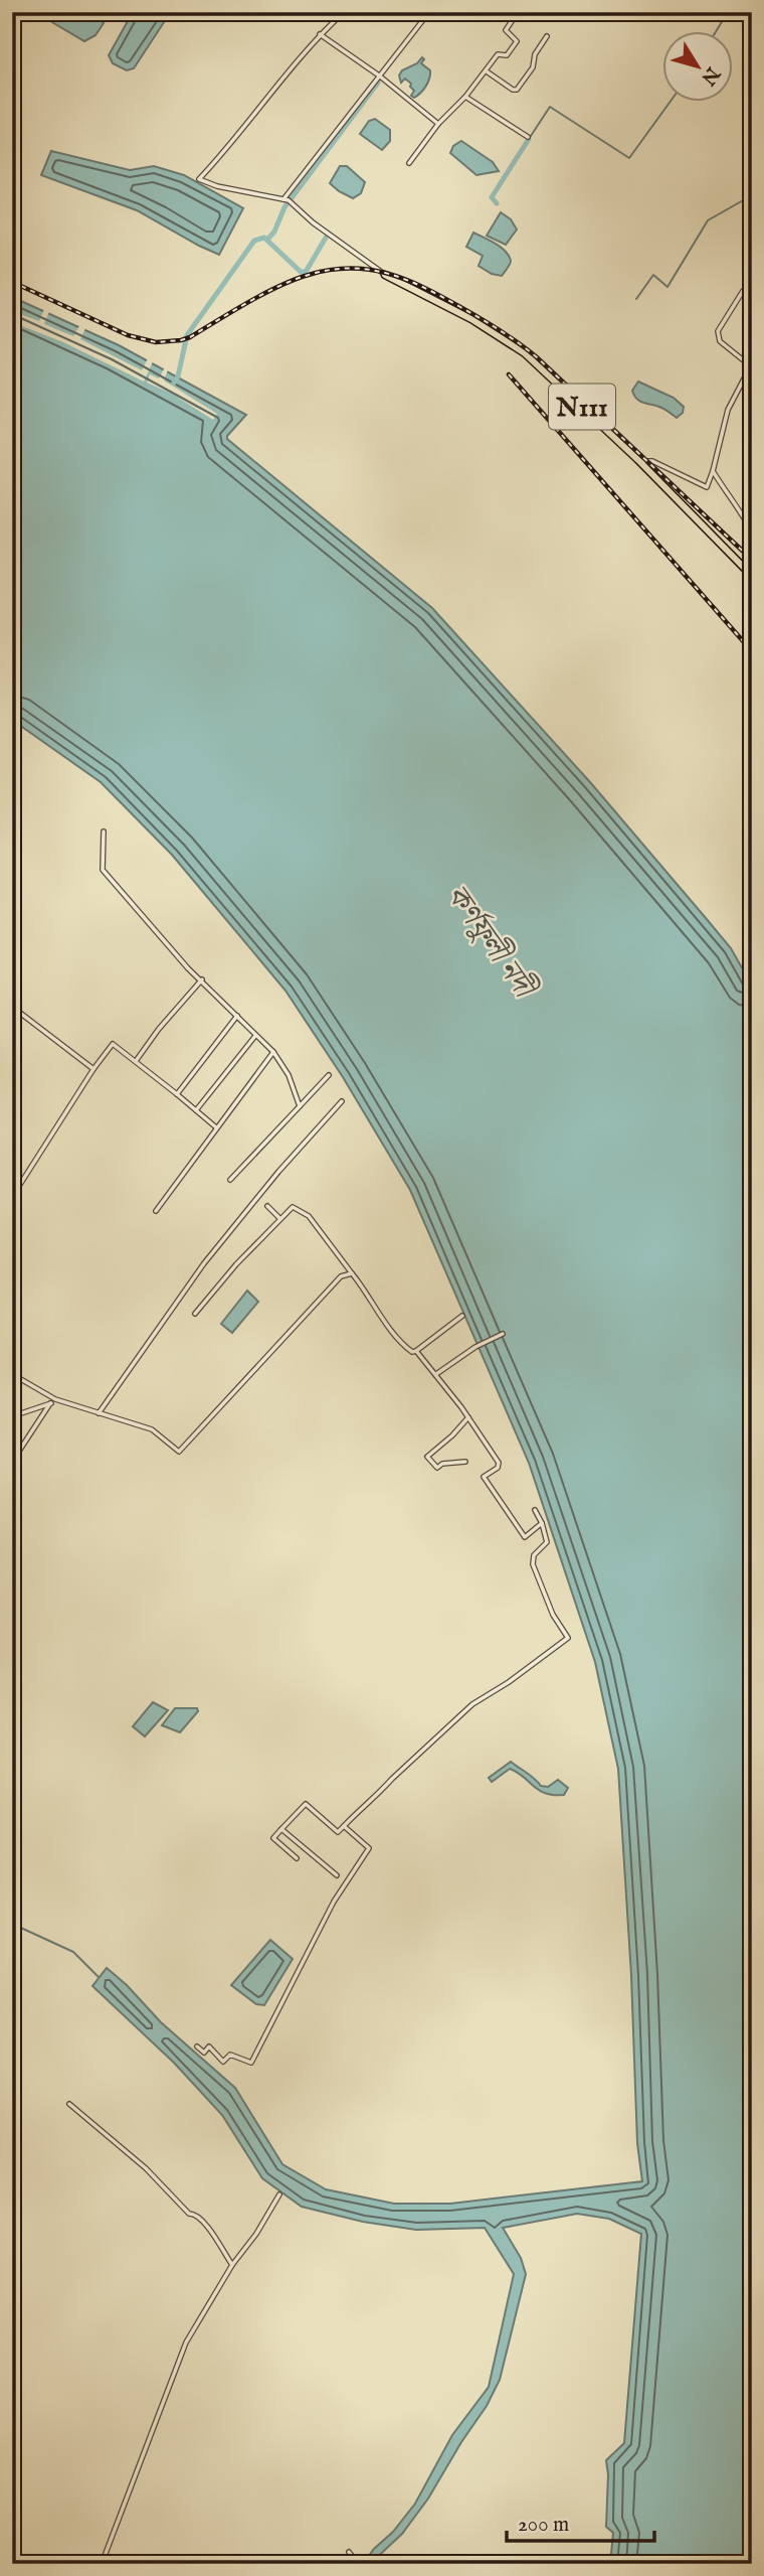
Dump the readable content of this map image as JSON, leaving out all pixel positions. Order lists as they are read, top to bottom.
{
  "streets": {
    "highway": ["N111"]
  },
  "water": ["কর্ণফুলী নদী"],
  "scale_bar": "200 m",
  "north": "bottom right"
}
